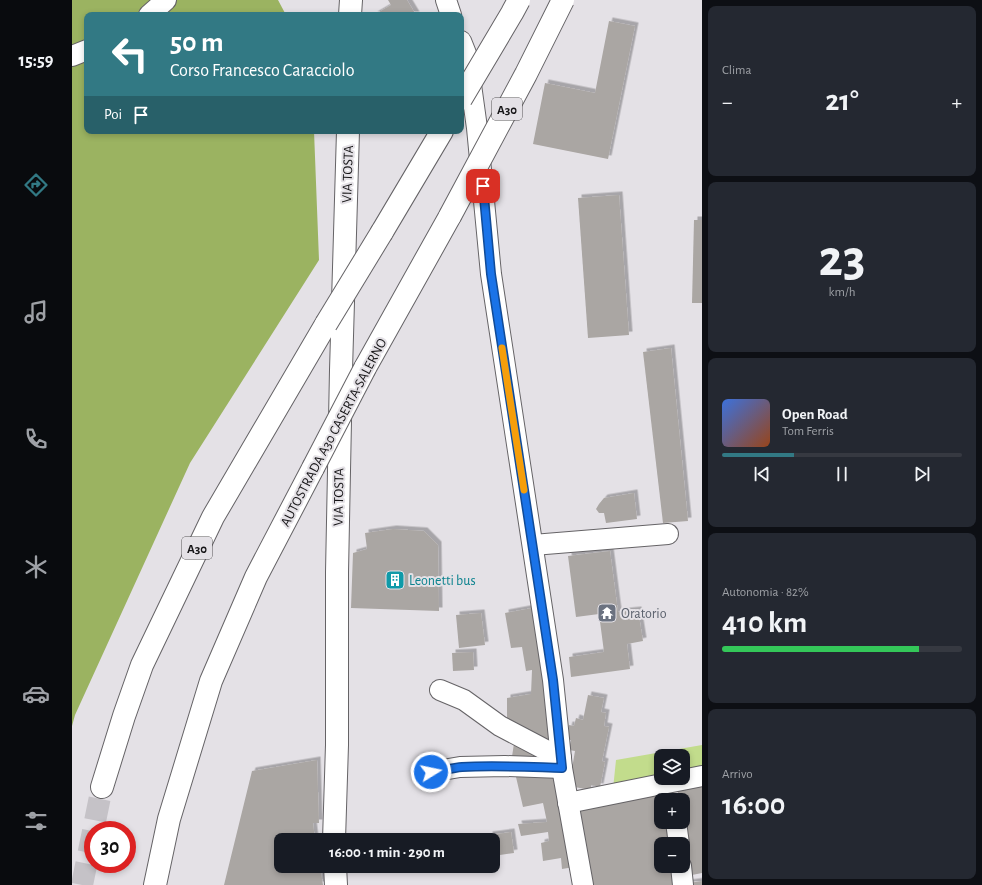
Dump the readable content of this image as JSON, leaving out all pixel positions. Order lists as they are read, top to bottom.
{
  "streets": {
    "main road": ["A30", "VIA TOSTA", "AUTOSTRADA A30 CASERTA-SALERNO"]
  },
  "places": {
    "building": ["Leonetti bus"],
    "temple": ["Oratorio"]
  },
  "page": {
    "tabs": "15:59",
    "tile": [
      "Clima",
      ["23", "km/h"],
      ["Autonomia · 82%", "410 km"],
      ["Arrivo", "16:00"]
    ],
    "turn": ["50 m", "Corso Francesco Caracciolo"],
    "heat": ["−", "21°", "+"],
    "then": "Poi",
    "song": ["Open Road", "Tom Ferris"],
    "map_buttons": ["+", "−"],
    "limit": "30",
    "trip": "16:00 · 1 min · 290 m"
  }
}
